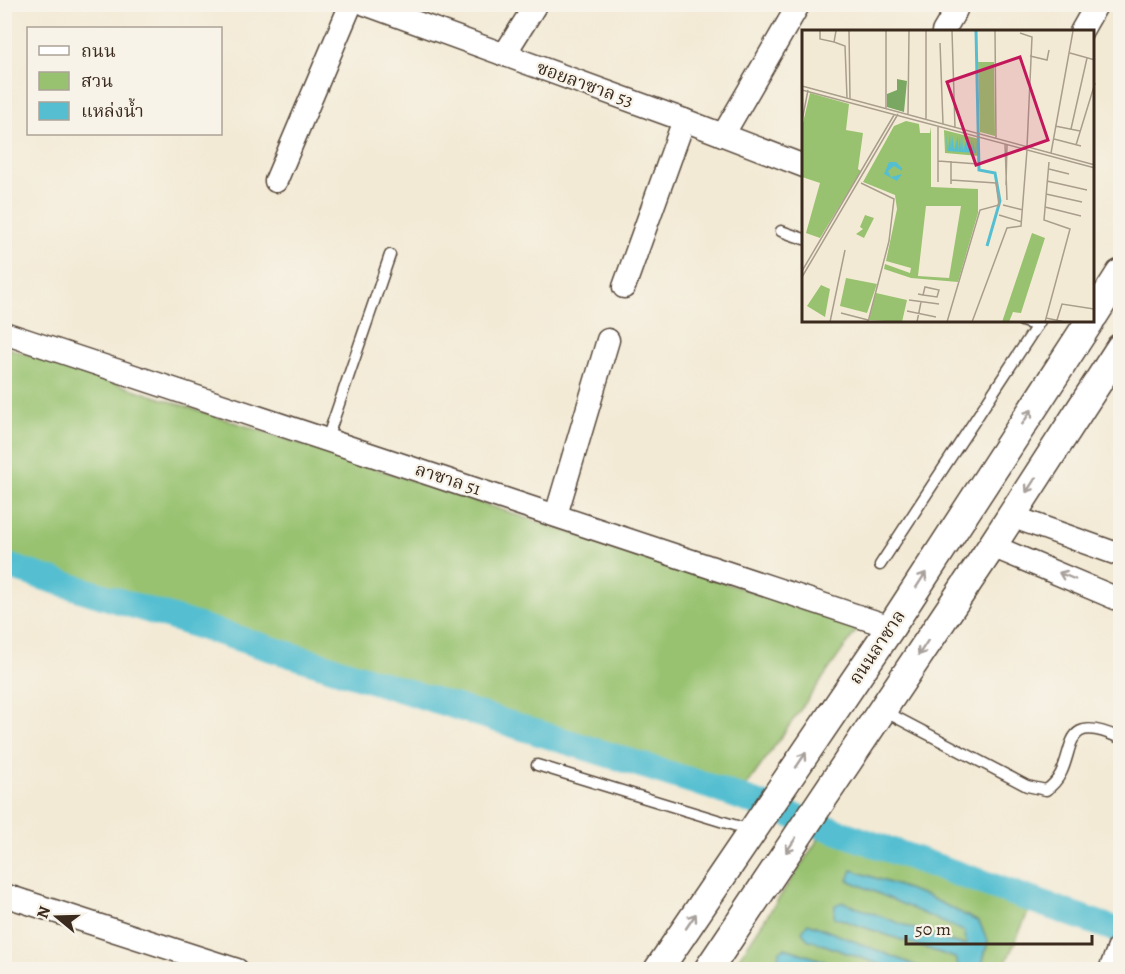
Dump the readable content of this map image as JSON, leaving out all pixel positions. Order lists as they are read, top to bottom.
{
  "streets": {
    "street": ["ซอยลาซาล 53", "ลาซาล 51", "ถนนลาซาล"]
  },
  "crossings": [
    ["ลาซาล 51", "ถนนลาซาล"]
  ],
  "legend": ["ถนน", "สวน", "แหล่งน้ำ"],
  "scale_bar": "50 m",
  "north": "left"
}
